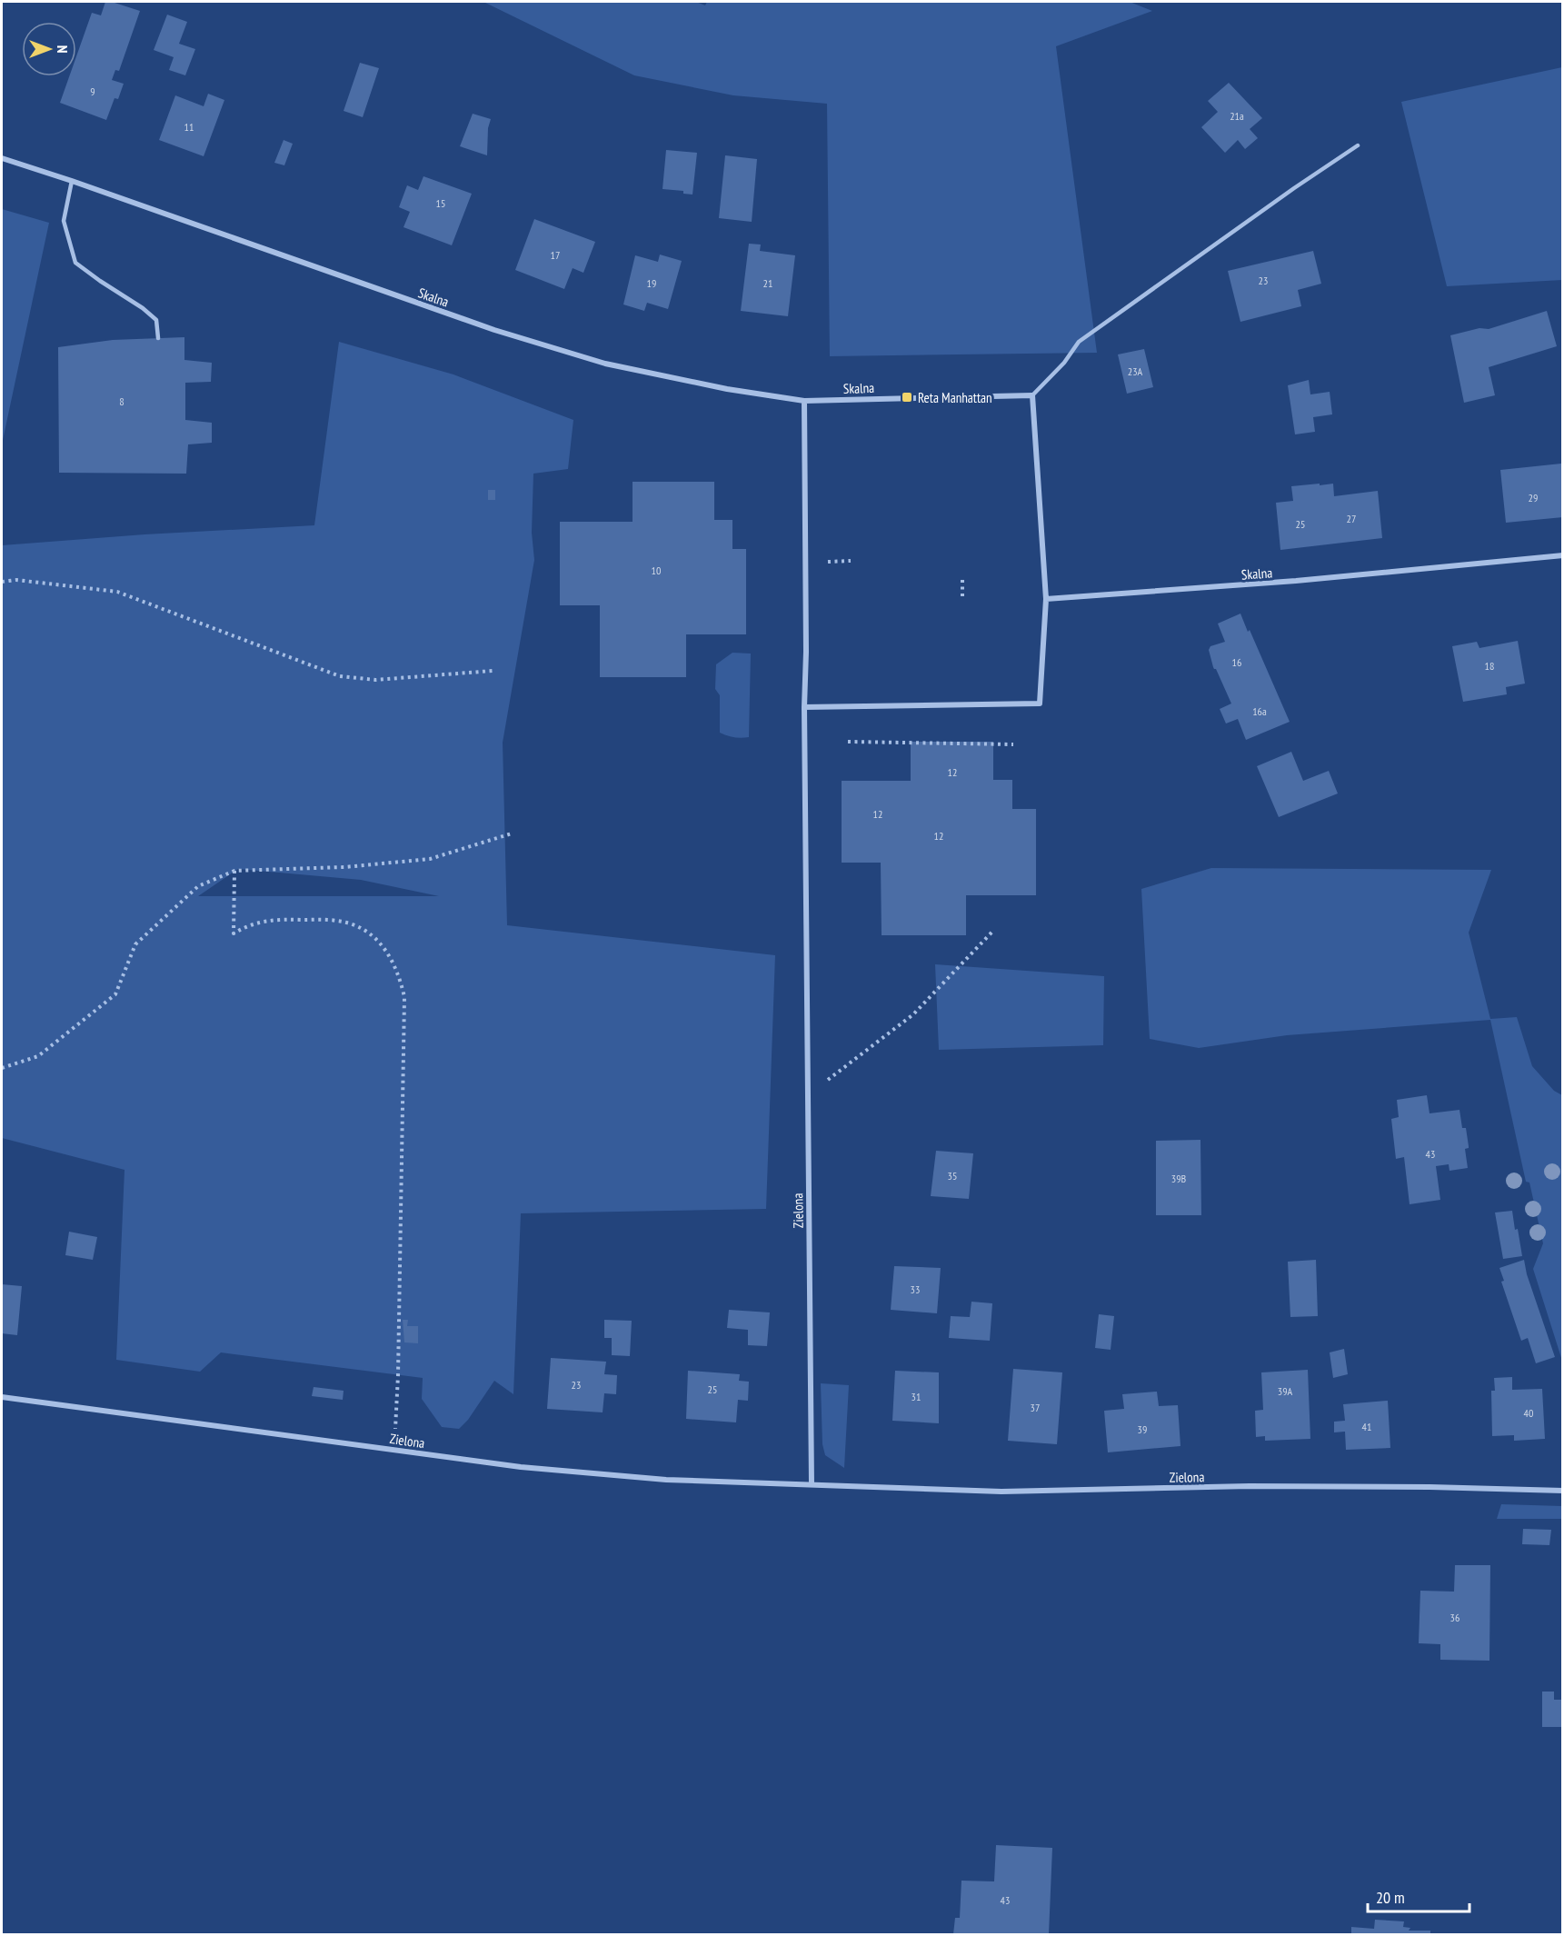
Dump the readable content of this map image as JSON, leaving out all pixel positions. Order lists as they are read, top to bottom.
{
  "streets": {
    "street": ["Skalna", "Zielona"]
  },
  "crossings": [
    ["Skalna", "Zielona"]
  ],
  "places": {
    "transit": ["Reta Manhattan"]
  },
  "house_numbers": [
    "9",
    "21a",
    "11",
    "15",
    "17",
    "23",
    "19",
    "21",
    "23A",
    "8",
    "29",
    "27",
    "25",
    "10",
    "16",
    "18",
    "16a",
    "12",
    "12",
    "12",
    "43",
    "35",
    "39B",
    "33",
    "23",
    "25",
    "39A",
    "31",
    "37",
    "40",
    "41",
    "39",
    "36",
    "43"
  ],
  "scale_bar": "20 m",
  "north": "right"
}
